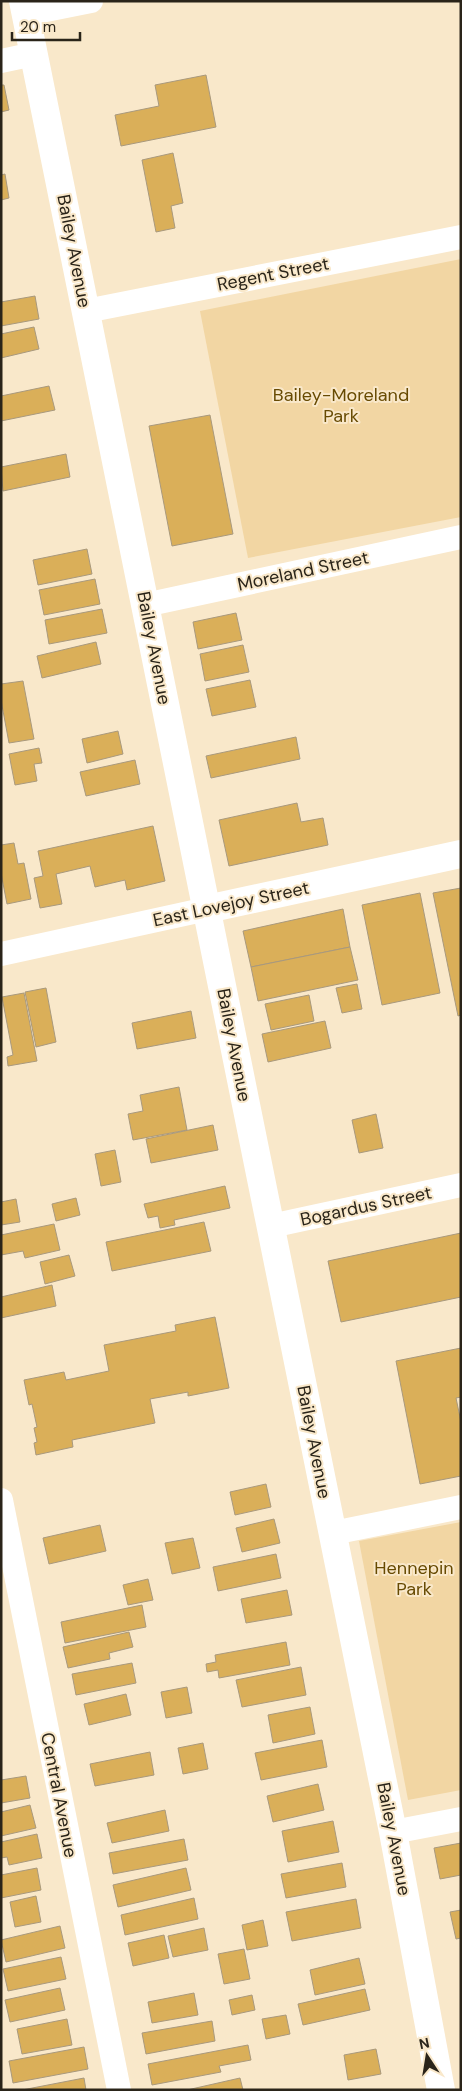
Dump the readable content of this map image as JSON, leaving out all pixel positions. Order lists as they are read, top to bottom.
{
  "streets": {
    "main road": ["Bailey Avenue", "East Lovejoy Street"],
    "street": [
      "Regent Street",
      "Moreland Street",
      "Bogardus Street",
      "Central Avenue"
    ]
  },
  "crossings": [
    ["Bailey Avenue", "Regent Street"],
    ["Bailey Avenue", "Moreland Street"],
    ["Bailey Avenue", "East Lovejoy Street"],
    ["Bailey Avenue", "Bogardus Street"]
  ],
  "parks": ["Bailey-Moreland Park", "Hennepin Park"],
  "scale_bar": "20 m",
  "north": "top"
}
